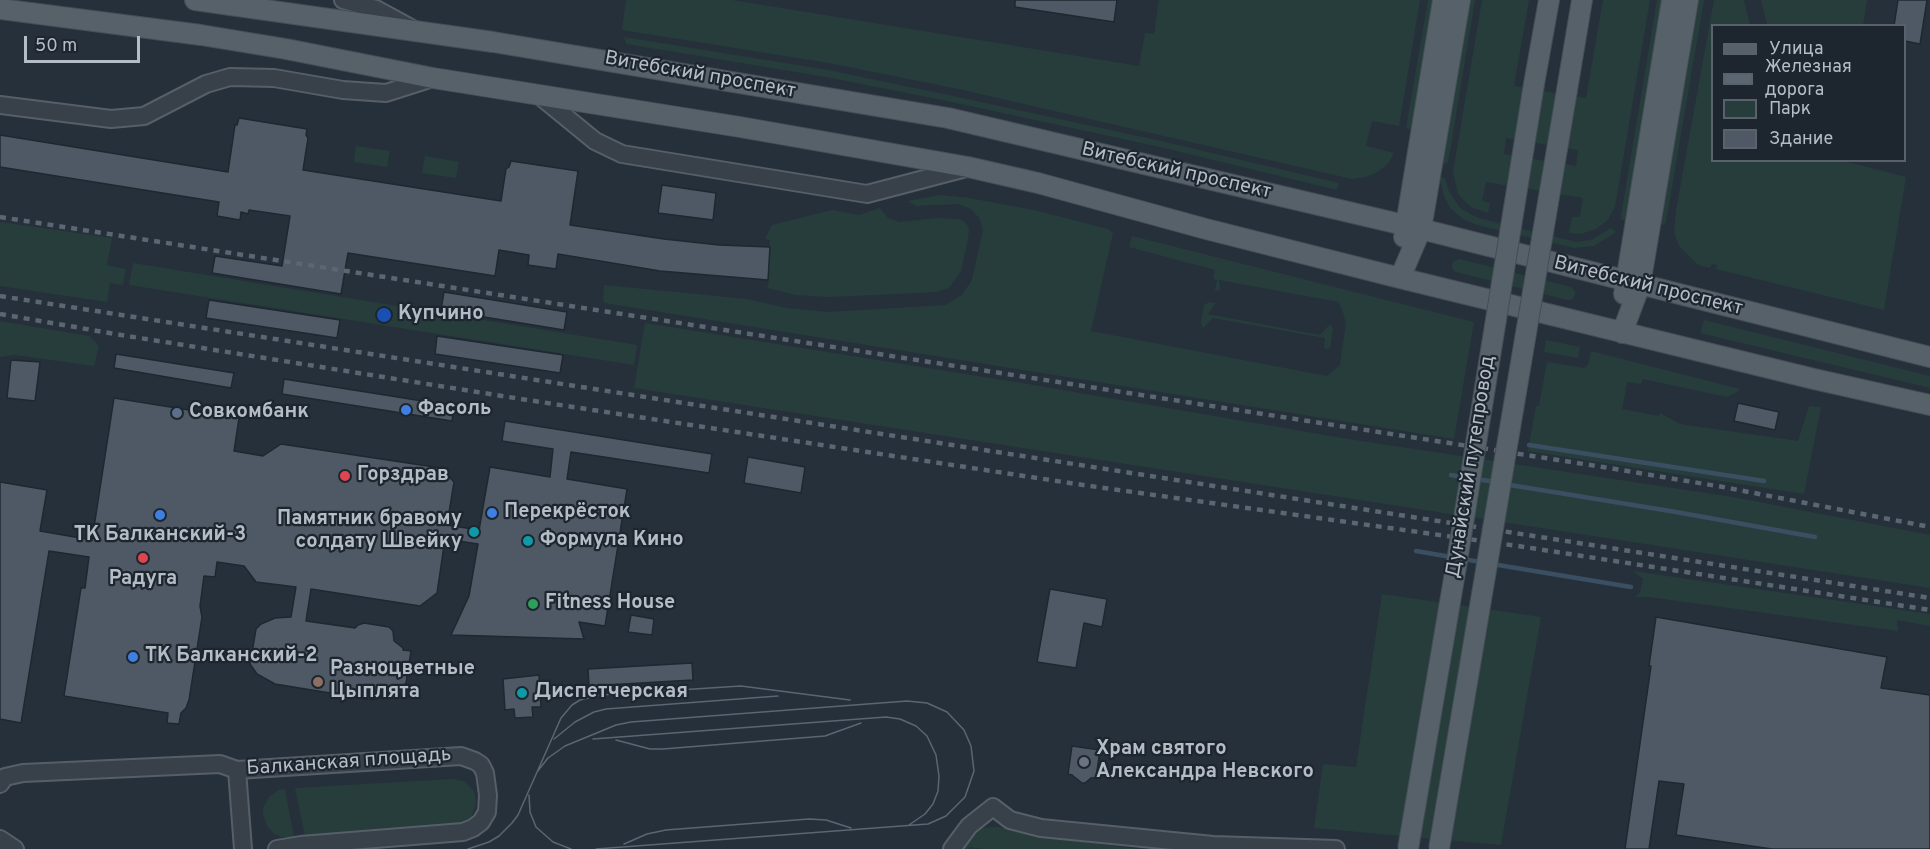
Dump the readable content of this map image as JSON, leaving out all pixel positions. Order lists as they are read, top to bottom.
{
  "streets": {
    "main road": ["Витебский проспект", "Дунайский путепровод"],
    "street": ["Балканская площадь"]
  },
  "places": [
    "Купчино",
    "Фасоль",
    "Совкомбанк",
    "Горздрав",
    "Перекрёсток",
    "ТК Балканский-3",
    "Памятник бравому солдату Швейку",
    "Формула Кино",
    "Радуга",
    "Fitness House",
    "ТК Балканский-2",
    "Разноцветные Цыплята",
    "Диспетчерская",
    "Храм святого Александра Невского"
  ],
  "legend": [
    "Улица",
    "Железная дорога",
    "Парк",
    "Здание"
  ],
  "scale_bar": "50 m"
}
